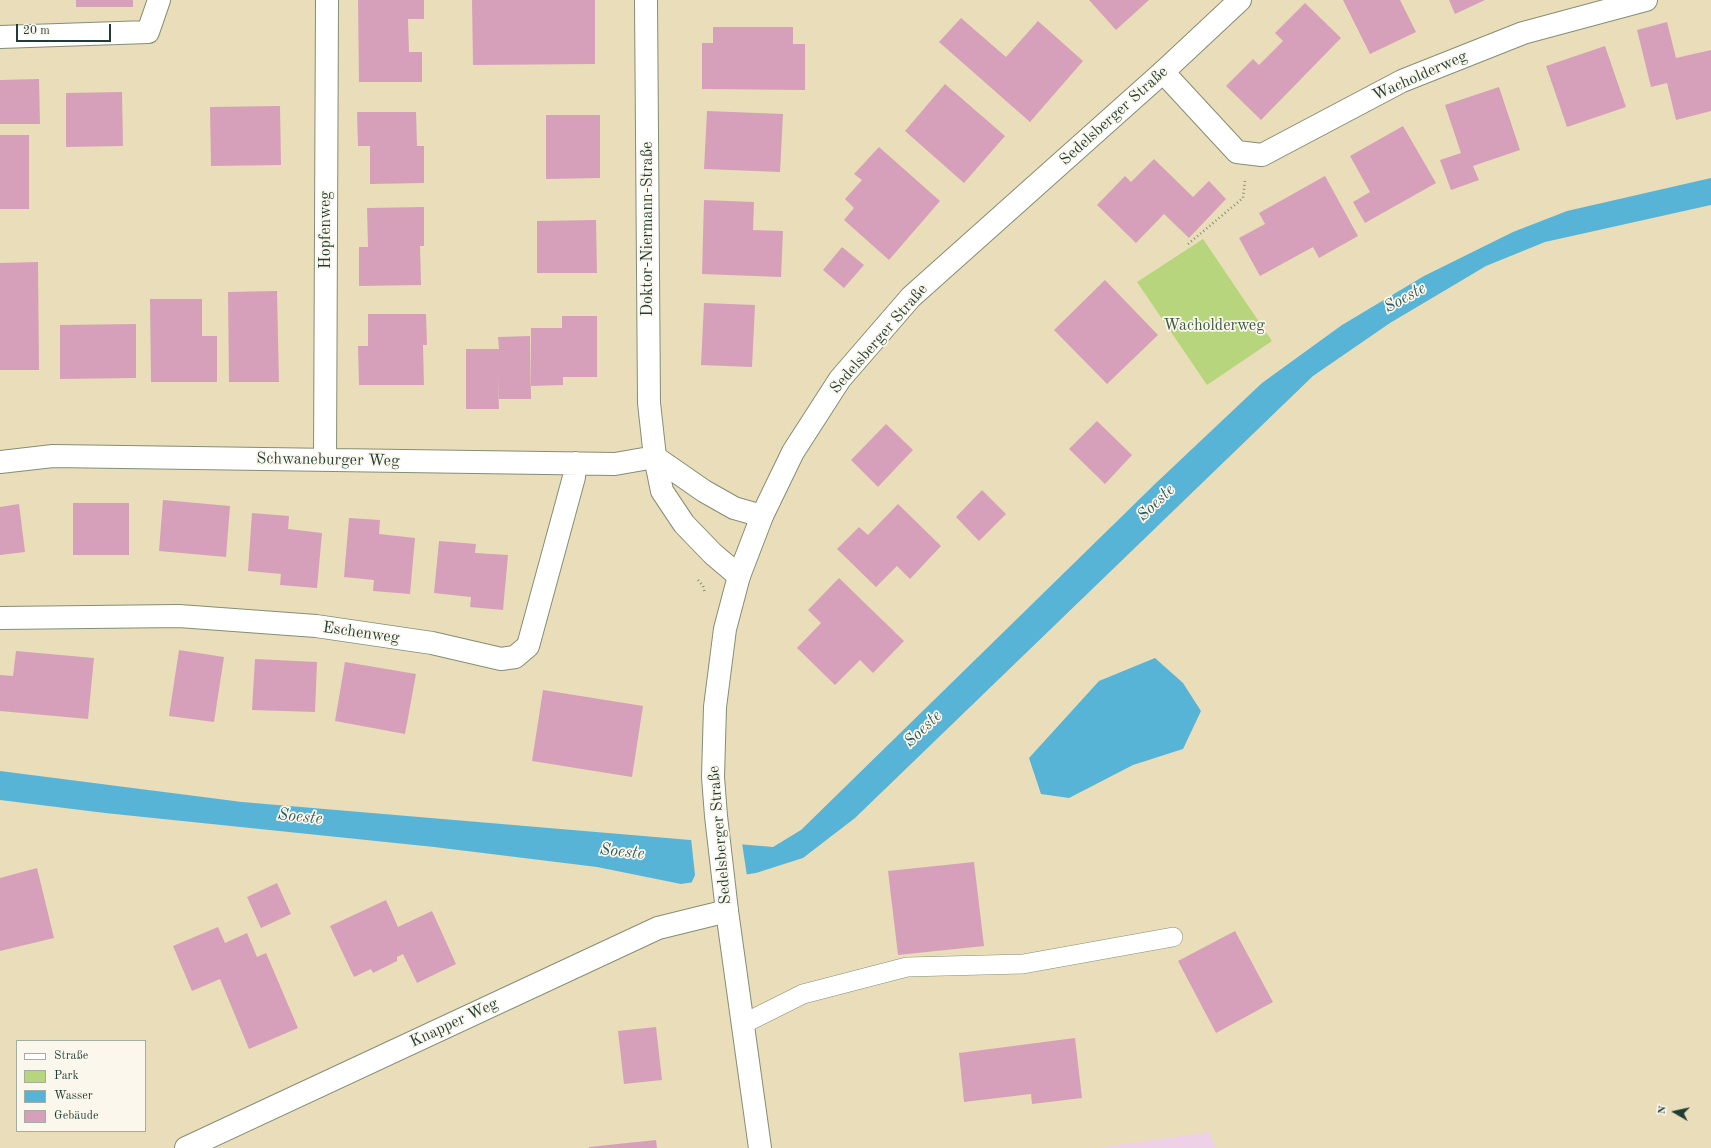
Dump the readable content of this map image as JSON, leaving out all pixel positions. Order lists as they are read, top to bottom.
{
  "streets": {
    "street": [
      "Wacholderweg",
      "Sedelsberger Straße",
      "Doktor-Niermann-Straße",
      "Hopfenweg",
      "Schwaneburger Weg",
      "Eschenweg",
      "Knapper Weg"
    ]
  },
  "crossings": [
    ["Wacholderweg", "Sedelsberger Straße"],
    ["Sedelsberger Straße", "Doktor-Niermann-Straße"],
    ["Sedelsberger Straße", "Knapper Weg"],
    ["Doktor-Niermann-Straße", "Schwaneburger Weg"],
    ["Hopfenweg", "Schwaneburger Weg"],
    ["Schwaneburger Weg", "Eschenweg"]
  ],
  "water": ["Soeste"],
  "parks": ["Wacholderweg"],
  "legend": [
    "Straße",
    "Park",
    "Wasser",
    "Gebäude"
  ],
  "scale_bar": "20 m",
  "north": "left"
}
